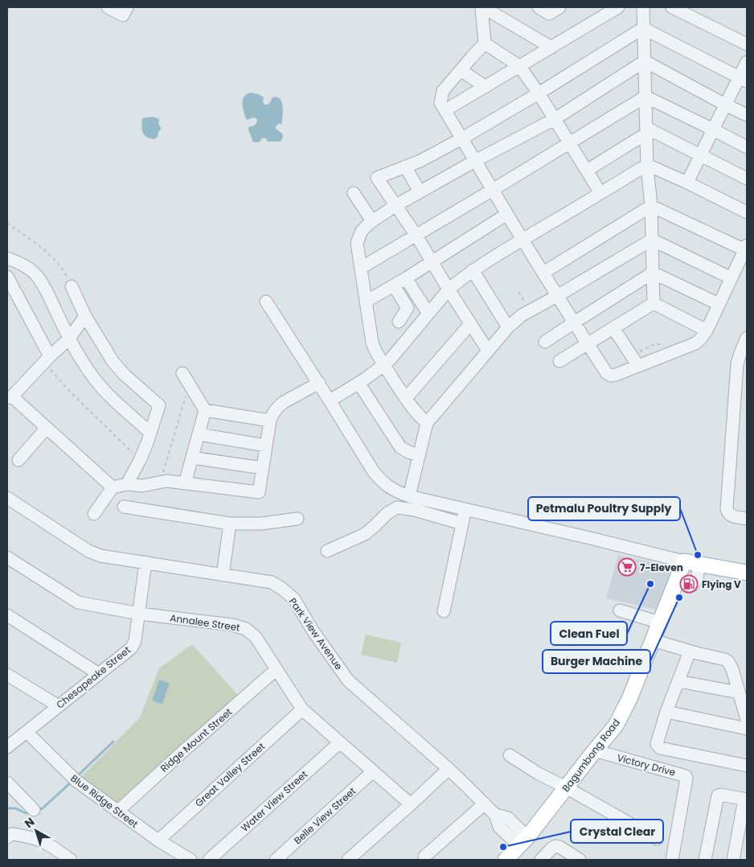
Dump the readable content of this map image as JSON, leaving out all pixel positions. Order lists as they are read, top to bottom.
{
  "streets": {
    "main road": ["Bagumbong Road"],
    "street": [
      "Annalee Street",
      "Park View Avenue",
      "Chesapeake Street",
      "Ridge Mount Street",
      "Victory Drive",
      "Great Valley Street",
      "Blue Ridge Street",
      "Water View Street",
      "Belle View Street"
    ]
  },
  "crossings": [
    ["Annalee Street", "Chesapeake Street"],
    ["Annalee Street", "Ridge Mount Street"],
    ["Annalee Street", "Great Valley Street"],
    ["Annalee Street", "Water View Street"],
    ["Annalee Street", "Belle View Street"],
    ["Park View Avenue", "Chesapeake Street"],
    ["Park View Avenue", "Bagumbong Road"],
    ["Chesapeake Street", "Blue Ridge Street"],
    ["Ridge Mount Street", "Blue Ridge Street"],
    ["Bagumbong Road", "Victory Drive"],
    ["Great Valley Street", "Blue Ridge Street"]
  ],
  "places": {
    "other": [
      "Petmalu Poultry Supply",
      "Clean Fuel",
      "Burger Machine",
      "Crystal Clear"
    ],
    "supermarket": ["7-Eleven"],
    "fuel station": ["Flying V"]
  },
  "north": "top left"
}
